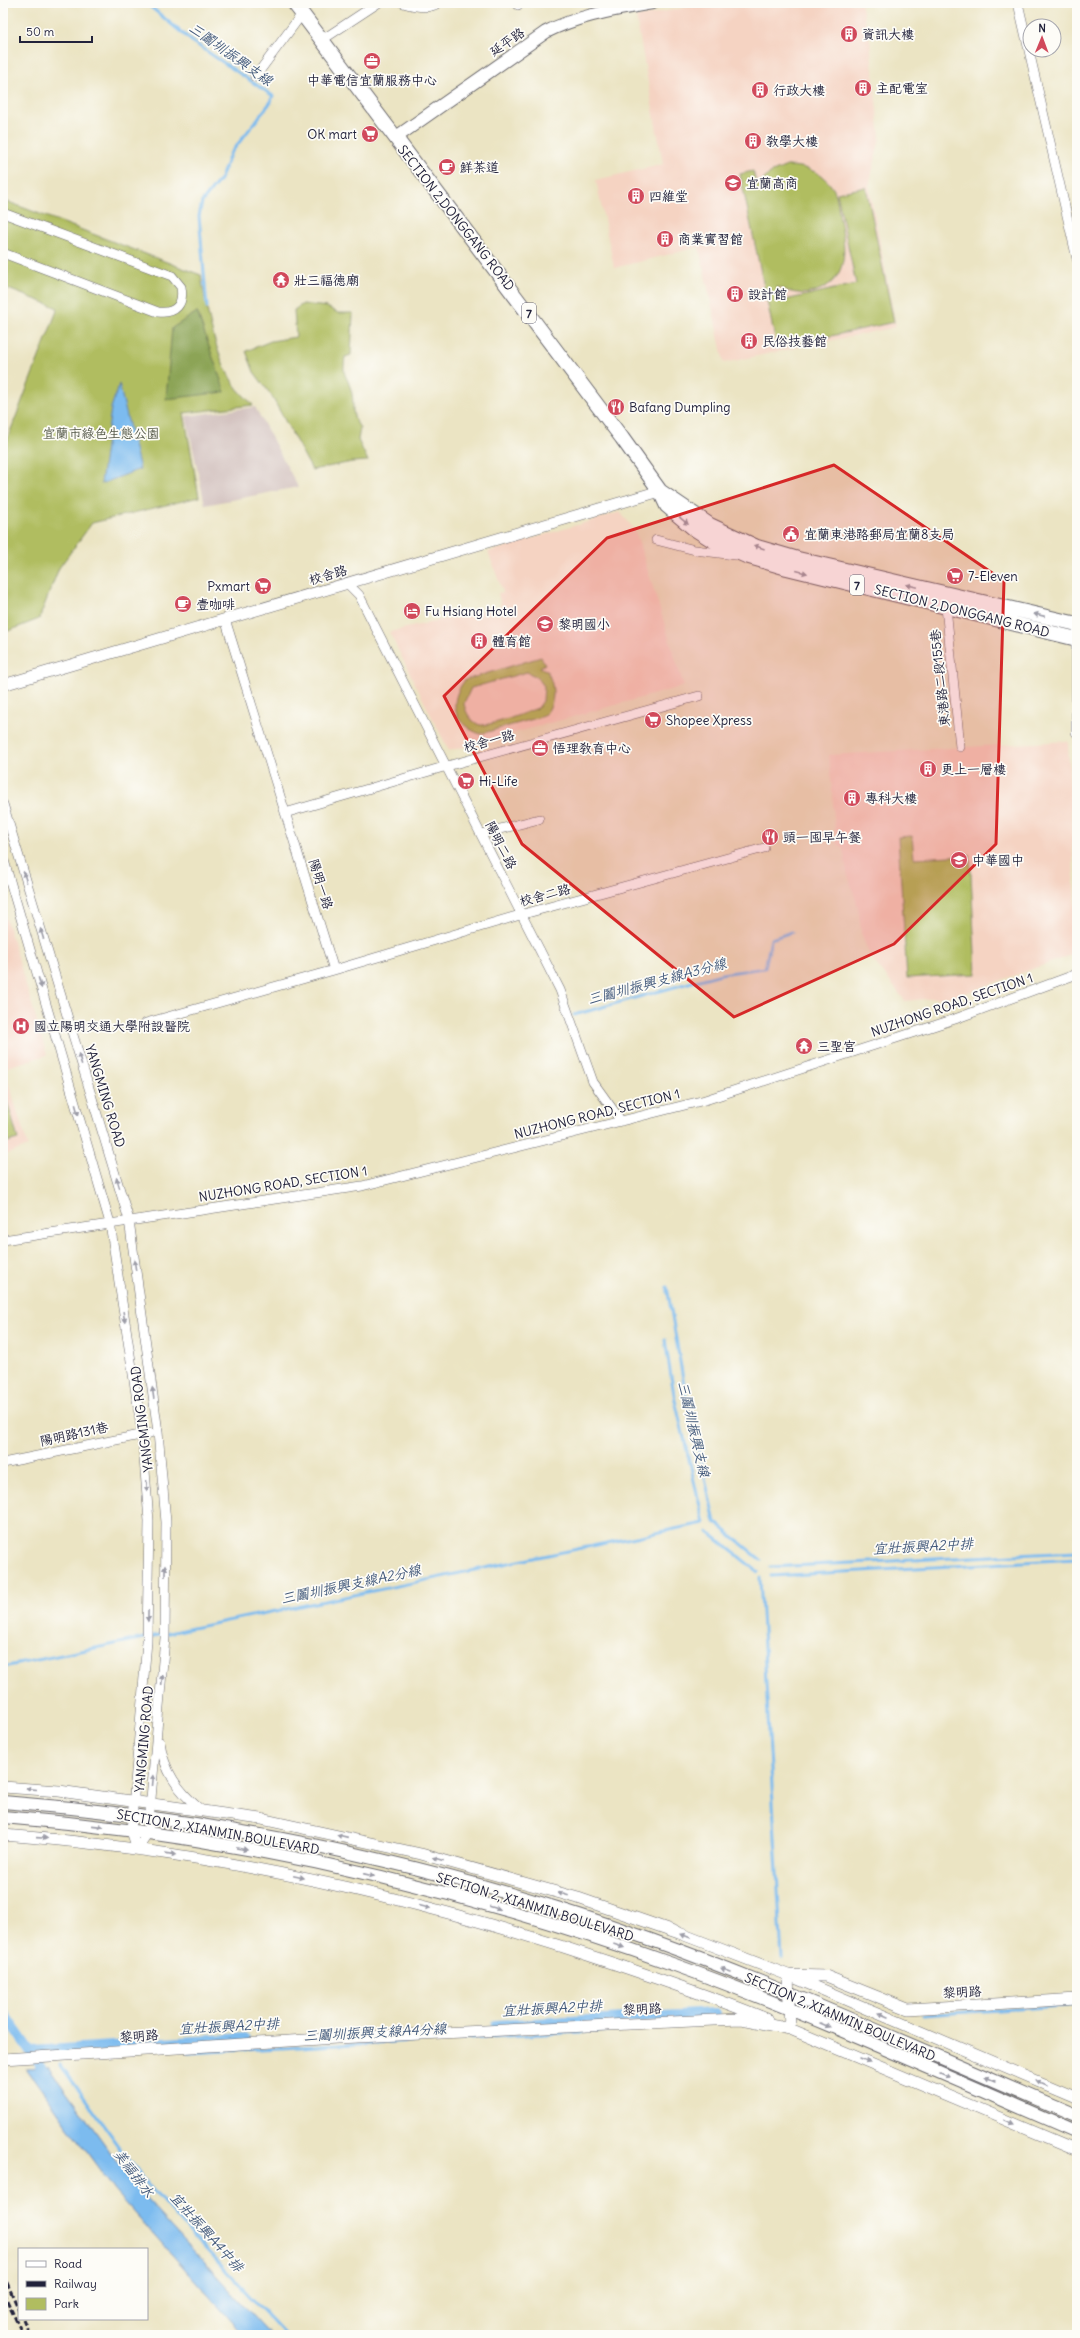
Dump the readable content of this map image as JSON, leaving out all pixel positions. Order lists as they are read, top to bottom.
{
  "streets": {
    "main road": [
      "延平路",
      "SECTION 2,DONGGANG ROAD",
      "7",
      "SECTION 2, XIANMIN BOULEVARD"
    ],
    "street": [
      "校舍路",
      "東港路二段155巷",
      "校舍一路",
      "陽明二路",
      "陽明一路",
      "校舍二路",
      "NUZHONG ROAD, SECTION 1",
      "YANGMING ROAD",
      "陽明路131巷",
      "黎明路"
    ]
  },
  "crossings": [
    ["延平路", "SECTION 2,DONGGANG ROAD"],
    ["SECTION 2,DONGGANG ROAD", "校舍路"],
    ["SECTION 2,DONGGANG ROAD", "東港路二段155巷"],
    ["校舍路", "陽明二路"],
    ["校舍路", "陽明一路"],
    ["校舍一路", "陽明二路"],
    ["校舍一路", "陽明一路"],
    ["陽明二路", "校舍二路"],
    ["陽明二路", "NUZHONG ROAD, SECTION 1"],
    ["陽明一路", "校舍二路"],
    ["NUZHONG ROAD, SECTION 1", "YANGMING ROAD"],
    ["YANGMING ROAD", "陽明路131巷"],
    ["YANGMING ROAD", "SECTION 2, XIANMIN BOULEVARD"],
    ["SECTION 2, XIANMIN BOULEVARD", "黎明路"]
  ],
  "water": [
    "三鬮圳振興支線",
    "三鬮圳振興支線A3分線",
    "宜壯振興A2中排",
    "三鬮圳振興支線A2分線",
    "三鬮圳振興支線A4分線",
    "美福排水",
    "宜壯振興A4中排"
  ],
  "parks": ["宜蘭市綠色生態公園"],
  "places": {
    "building": [
      "資訊大樓",
      "主配電室",
      "行政大樓",
      "教學大樓",
      "四維堂",
      "商業實習館",
      "設計館",
      "民俗技藝館",
      "體育館",
      "更上一層樓",
      "專科大樓"
    ],
    "office": ["中華電信宜蘭服務中心", "悟理教育中心"],
    "supermarket": [
      "OK mart",
      "7-Eleven",
      "Pxmart",
      "Shopee Xpress",
      "Hi-Life"
    ],
    "cafe": ["鮮茶道", "壹咖啡"],
    "school or university": ["宜蘭高商", "黎明國小", "中華國中"],
    "temple": ["壯三福德廟", "三聖宮"],
    "restaurant": ["Bafang Dumpling", "頭一囤早午餐"],
    "public building": ["宜蘭東港路郵局宜蘭8支局"],
    "hotel": ["Fu Hsiang Hotel"],
    "hospital": ["國立陽明交通大學附設醫院"]
  },
  "legend": ["Road", "Railway", "Park"],
  "scale_bar": "50 m",
  "north": "top"
}
